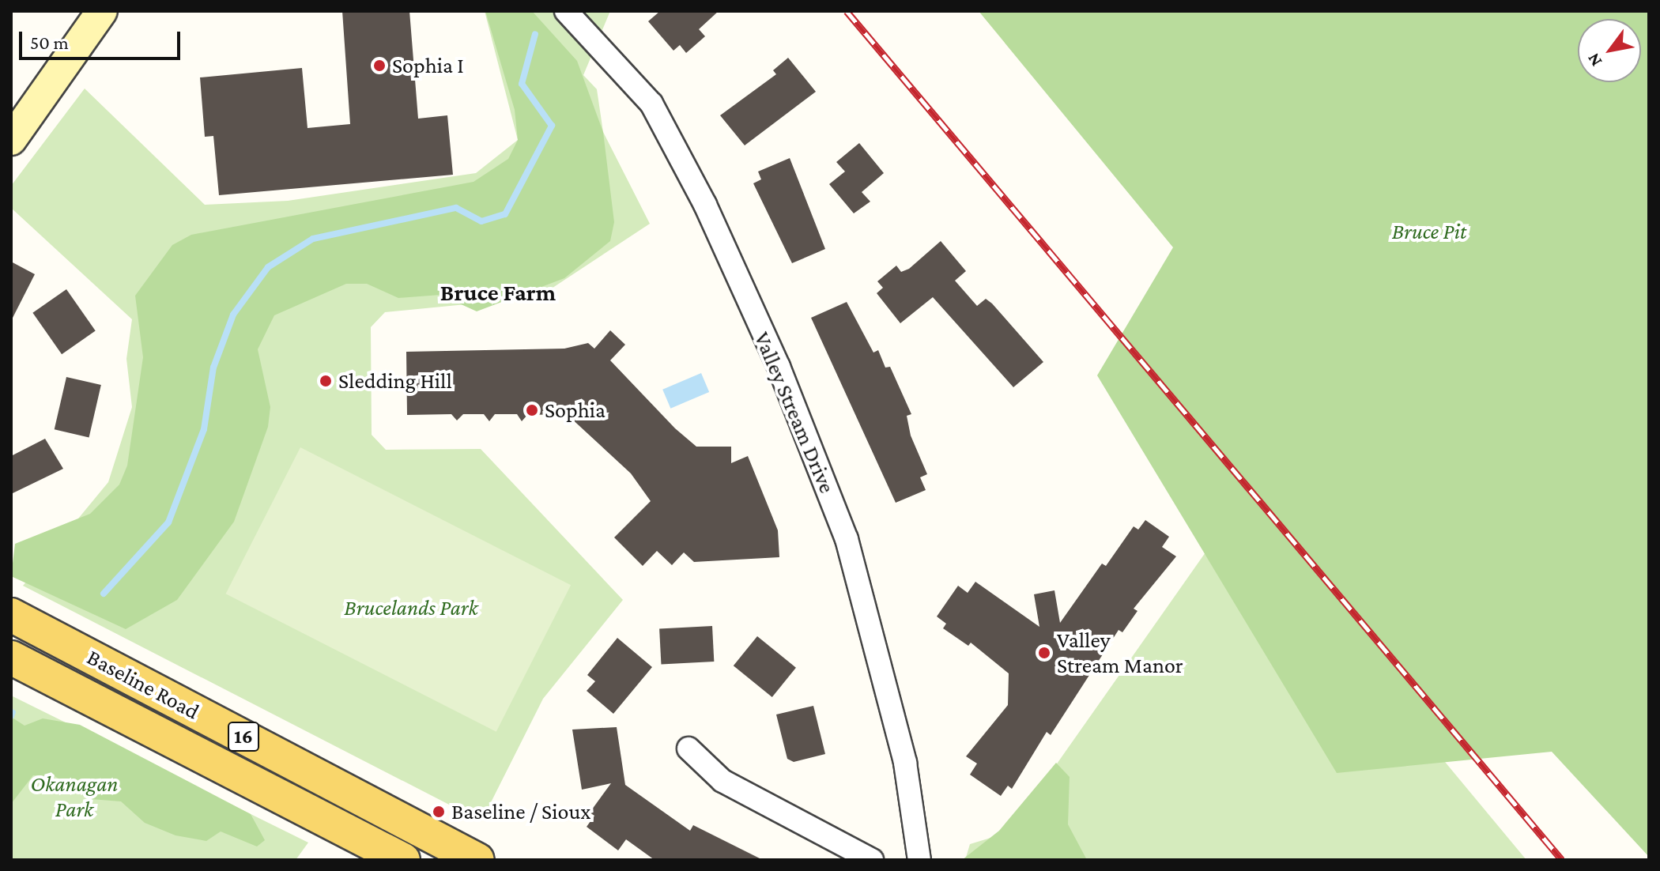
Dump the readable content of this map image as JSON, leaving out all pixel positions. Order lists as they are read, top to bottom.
{
  "streets": {
    "main road": ["Baseline Road", "16"],
    "street": ["Valley Stream Drive"]
  },
  "districts": ["Bruce Farm"],
  "parks": ["Bruce Pit", "Brucelands Park", "Okanagan Park"],
  "places": [
    "Sophia I",
    "Sledding Hill",
    "Sophia",
    "Valley Stream Manor",
    "Baseline / Sioux"
  ],
  "scale_bar": "50 m",
  "north": "bottom left"
}
